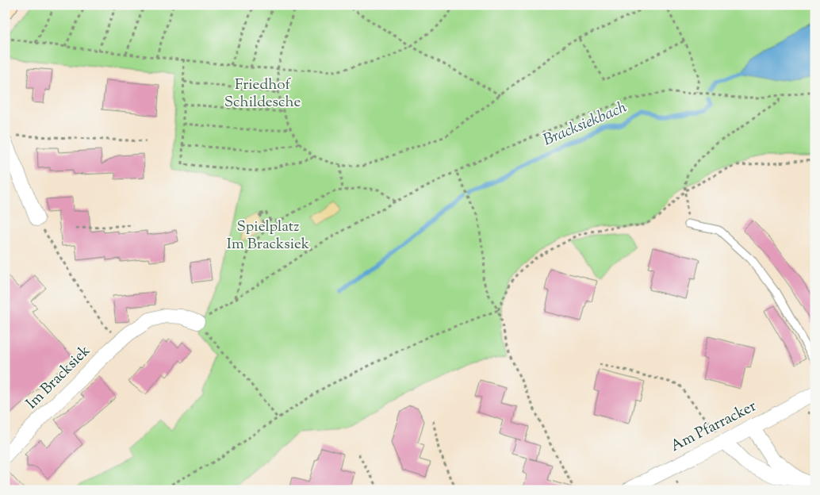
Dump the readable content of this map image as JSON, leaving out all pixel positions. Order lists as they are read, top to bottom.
{
  "streets": {
    "street": ["Im Bracksiek", "Am Pfarracker"]
  },
  "water": ["Bracksiekbach"],
  "parks": ["Friedhof Schildesche", "Spielplatz Im Bracksiek"]
}
